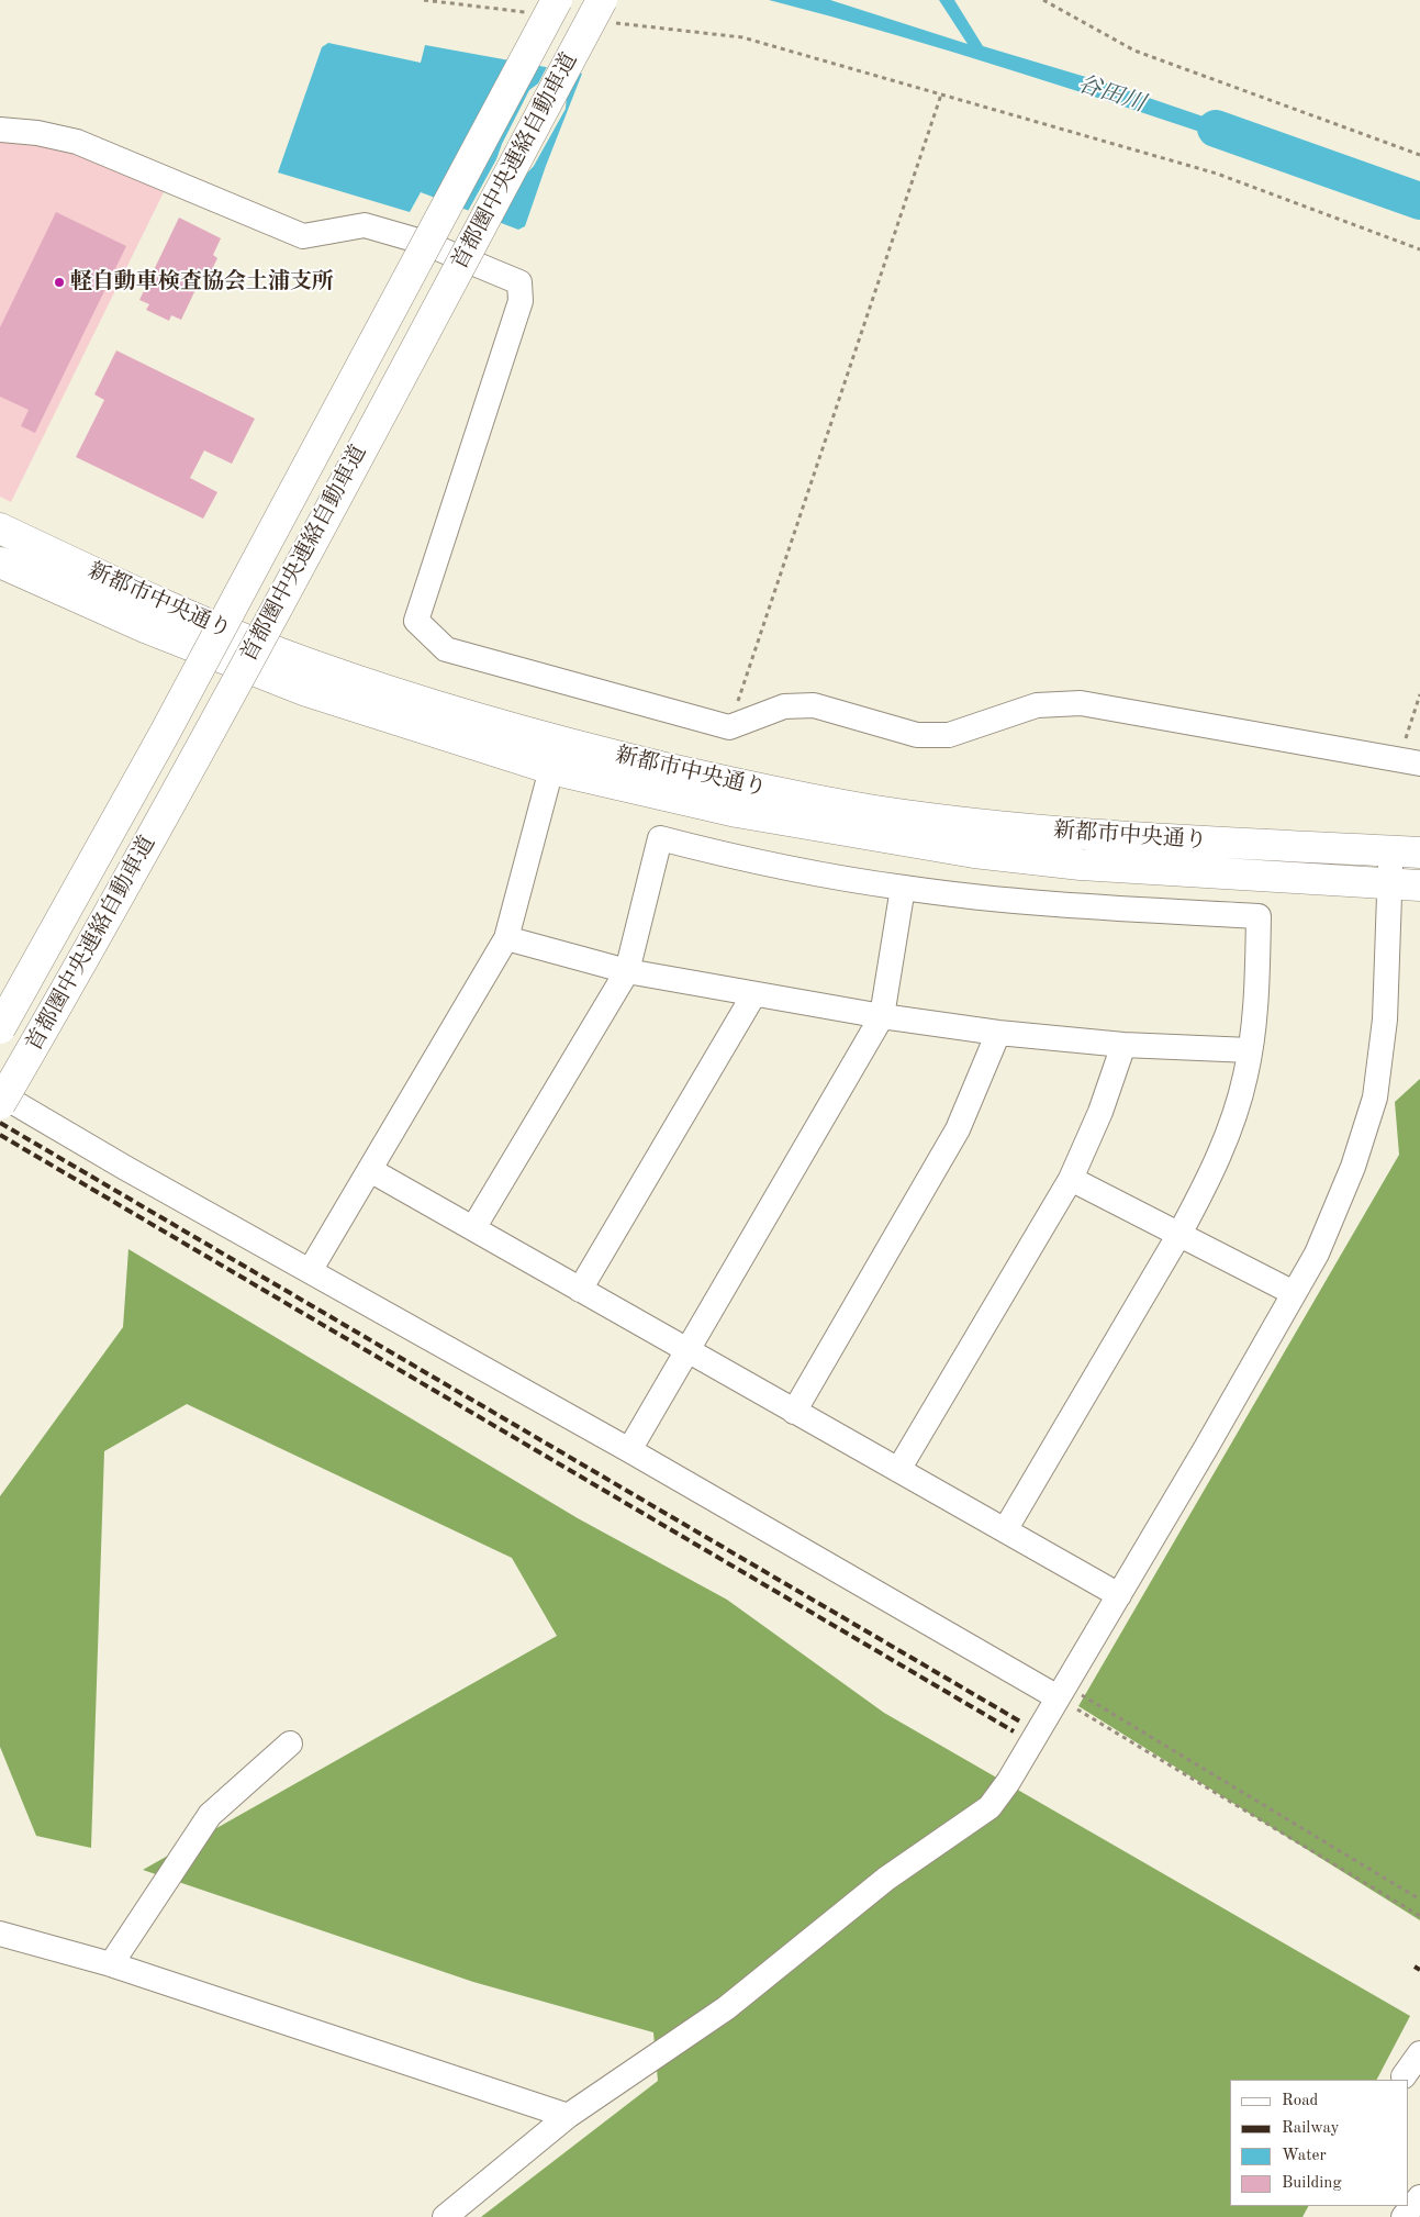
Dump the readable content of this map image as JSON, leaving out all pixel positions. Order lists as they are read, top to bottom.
{
  "streets": {
    "main road": ["首都圏中央連絡自動車道", "新都市中央通り"]
  },
  "water": ["谷田川"],
  "places": ["軽自動車検査協会土浦支所"],
  "legend": [
    "Road",
    "Railway",
    "Water",
    "Building"
  ]
}
